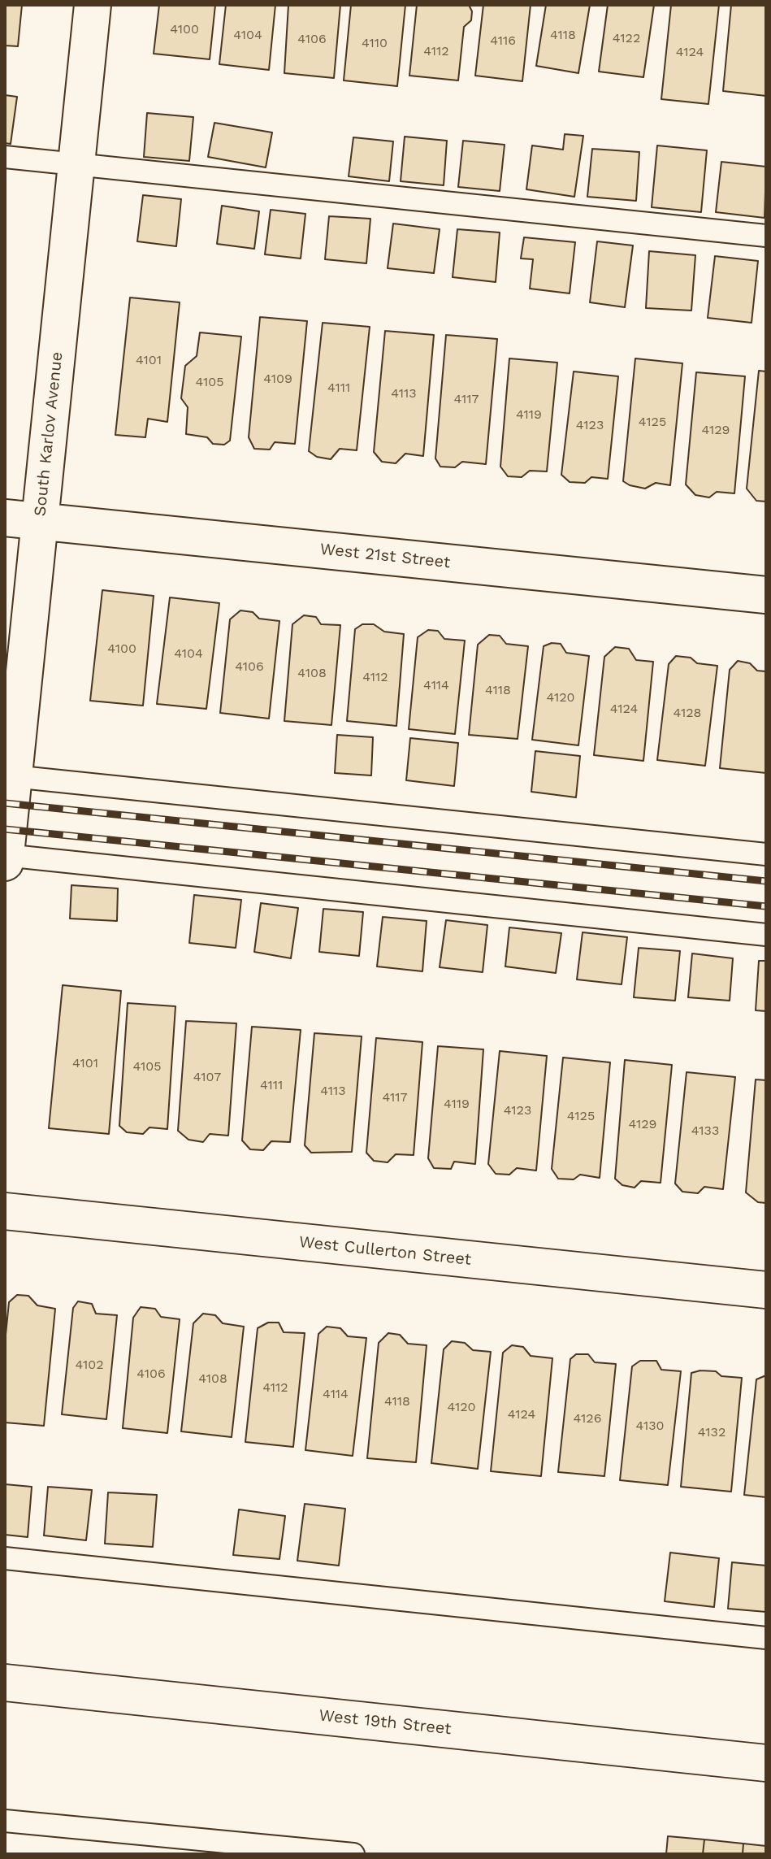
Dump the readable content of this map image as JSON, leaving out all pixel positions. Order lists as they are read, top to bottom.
{
  "streets": {
    "street": [
      "South Karlov Avenue",
      "West 21st Street",
      "West Cullerton Street",
      "West 19th Street"
    ]
  },
  "crossings": [
    ["South Karlov Avenue", "West 21st Street"]
  ],
  "house_numbers": [
    "4100",
    "4104",
    "4118",
    "4122",
    "4106",
    "4116",
    "4110",
    "4112",
    "4124",
    "4101",
    "4109",
    "4105",
    "4111",
    "4113",
    "4117",
    "4119",
    "4125",
    "4123",
    "4129",
    "4100",
    "4104",
    "4106",
    "4108",
    "4112",
    "4114",
    "4118",
    "4120",
    "4124",
    "4128",
    "4101",
    "4105",
    "4107",
    "4111",
    "4113",
    "4117",
    "4119",
    "4123",
    "4125",
    "4129",
    "4133",
    "4102",
    "4106",
    "4108",
    "4112",
    "4114",
    "4118",
    "4120",
    "4124",
    "4126",
    "4130",
    "4132"
  ]
}
